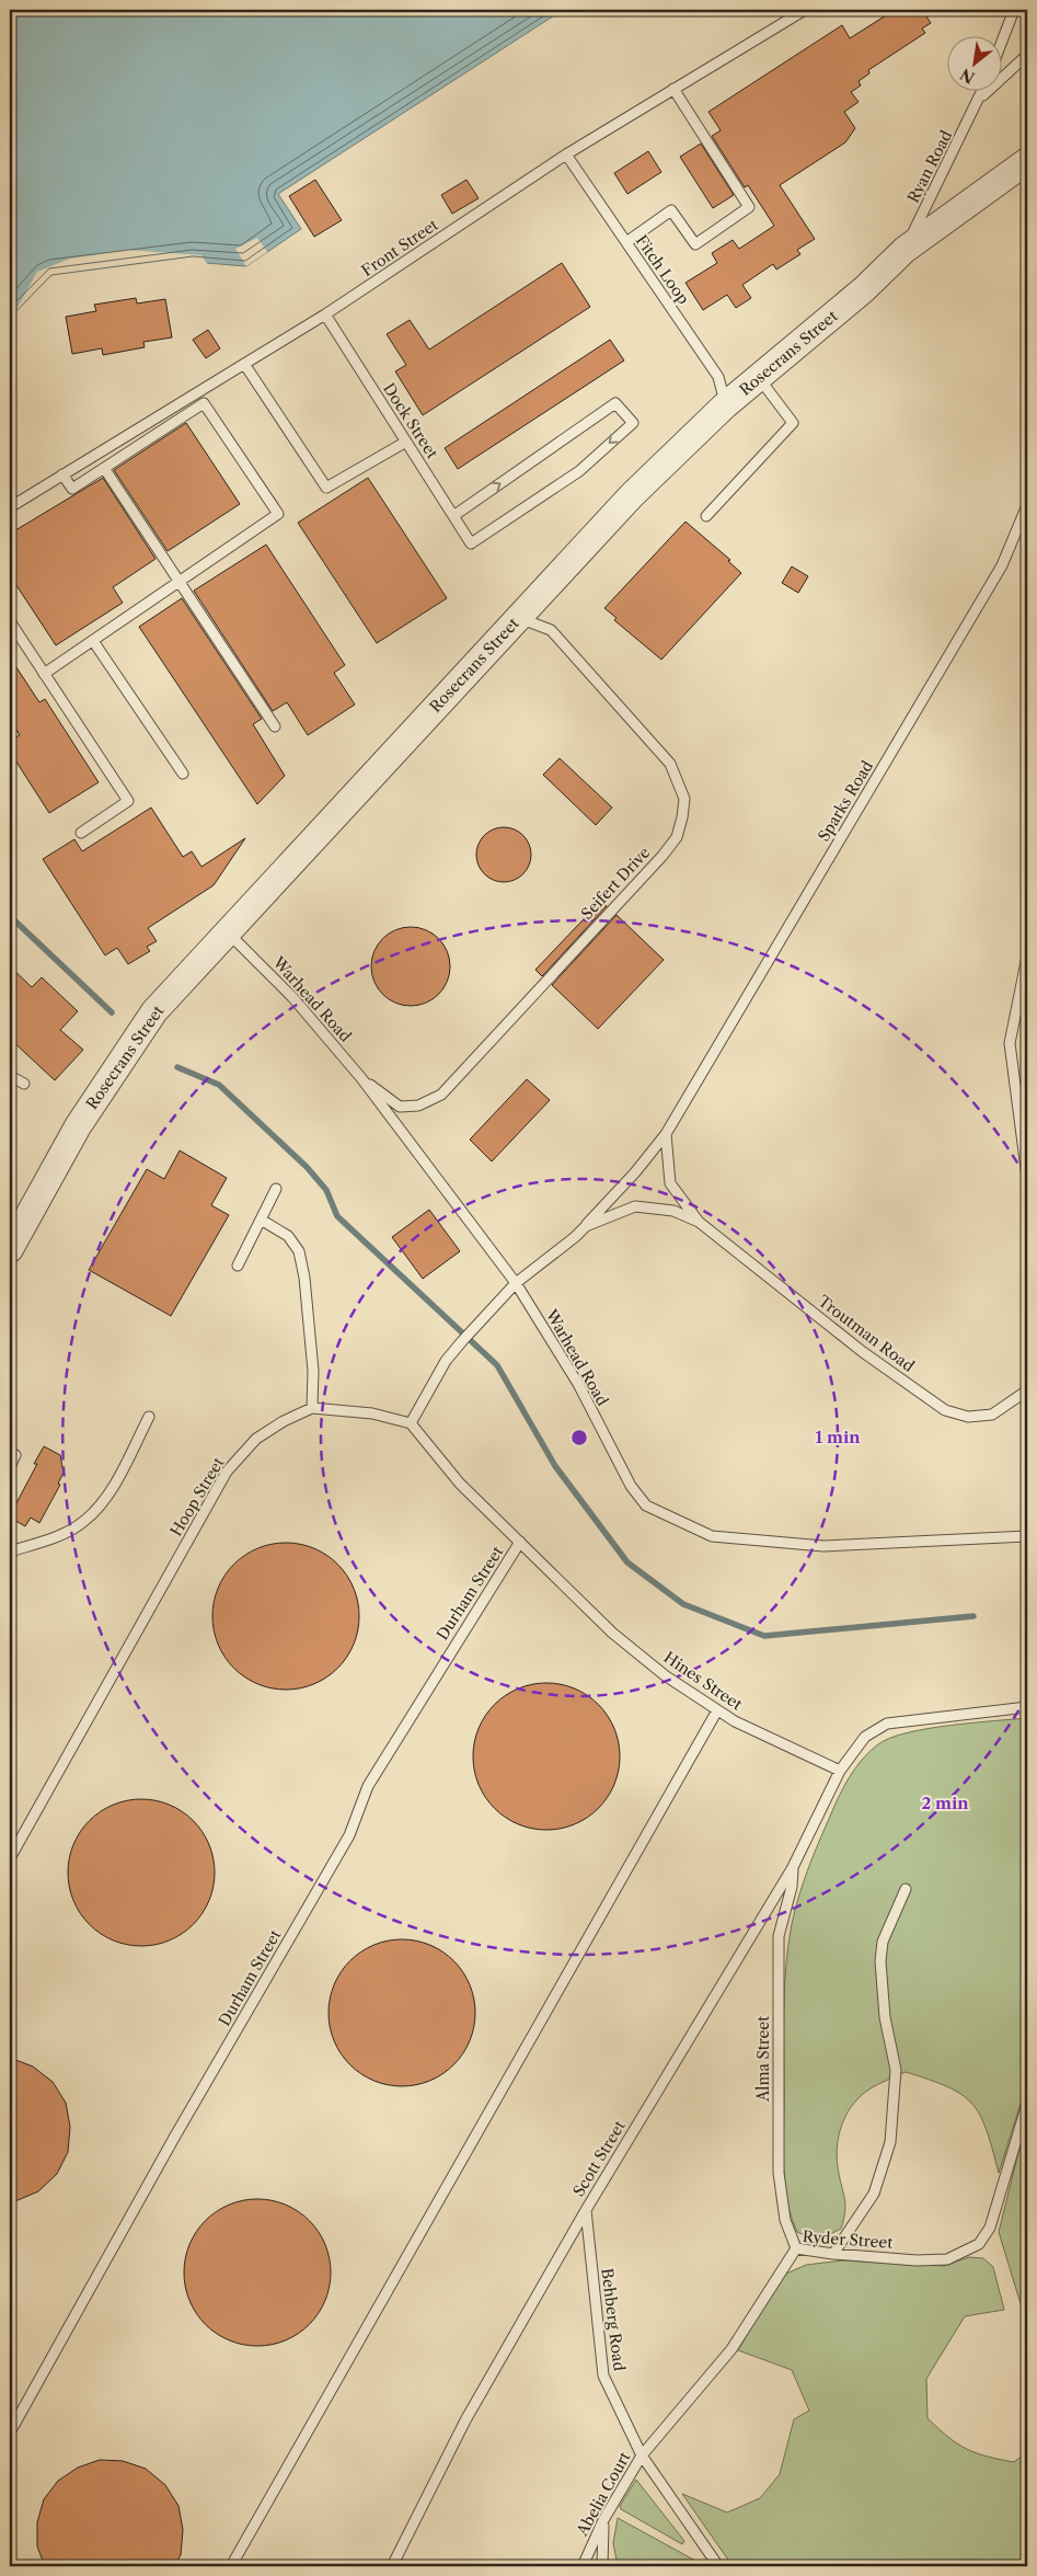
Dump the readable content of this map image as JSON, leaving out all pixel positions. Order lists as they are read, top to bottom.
{
  "streets": {
    "street": ["Rosecrans Street"],
    "lane": [
      "Ryan Road",
      "Front Street",
      "Fitch Loop",
      "Dock Street",
      "Sparks Road",
      "Seifert Drive",
      "Warhead Road",
      "Troutman Road",
      "Hoop Street",
      "Durham Street",
      "Hines Street",
      "Alma Street",
      "Scott Street",
      "Ryder Street",
      "Behberg Road",
      "Abelia Court"
    ]
  },
  "crossings": [
    ["Ryan Road", "Rosecrans Street"],
    ["Front Street", "Fitch Loop"],
    ["Front Street", "Dock Street"],
    ["Fitch Loop", "Rosecrans Street"],
    ["Rosecrans Street", "Seifert Drive"],
    ["Rosecrans Street", "Warhead Road"],
    ["Sparks Road", "Troutman Road"],
    ["Seifert Drive", "Warhead Road"],
    ["Warhead Road", "Troutman Road"],
    ["Durham Street", "Hines Street"],
    ["Hines Street", "Scott Street"],
    ["Alma Street", "Scott Street"],
    ["Alma Street", "Ryder Street"],
    ["Scott Street", "Behberg Road"],
    ["Ryder Street", "Abelia Court"],
    ["Behberg Road", "Abelia Court"]
  ],
  "north": "bottom left",
  "rings": ["1 min", "2 min"]
}
